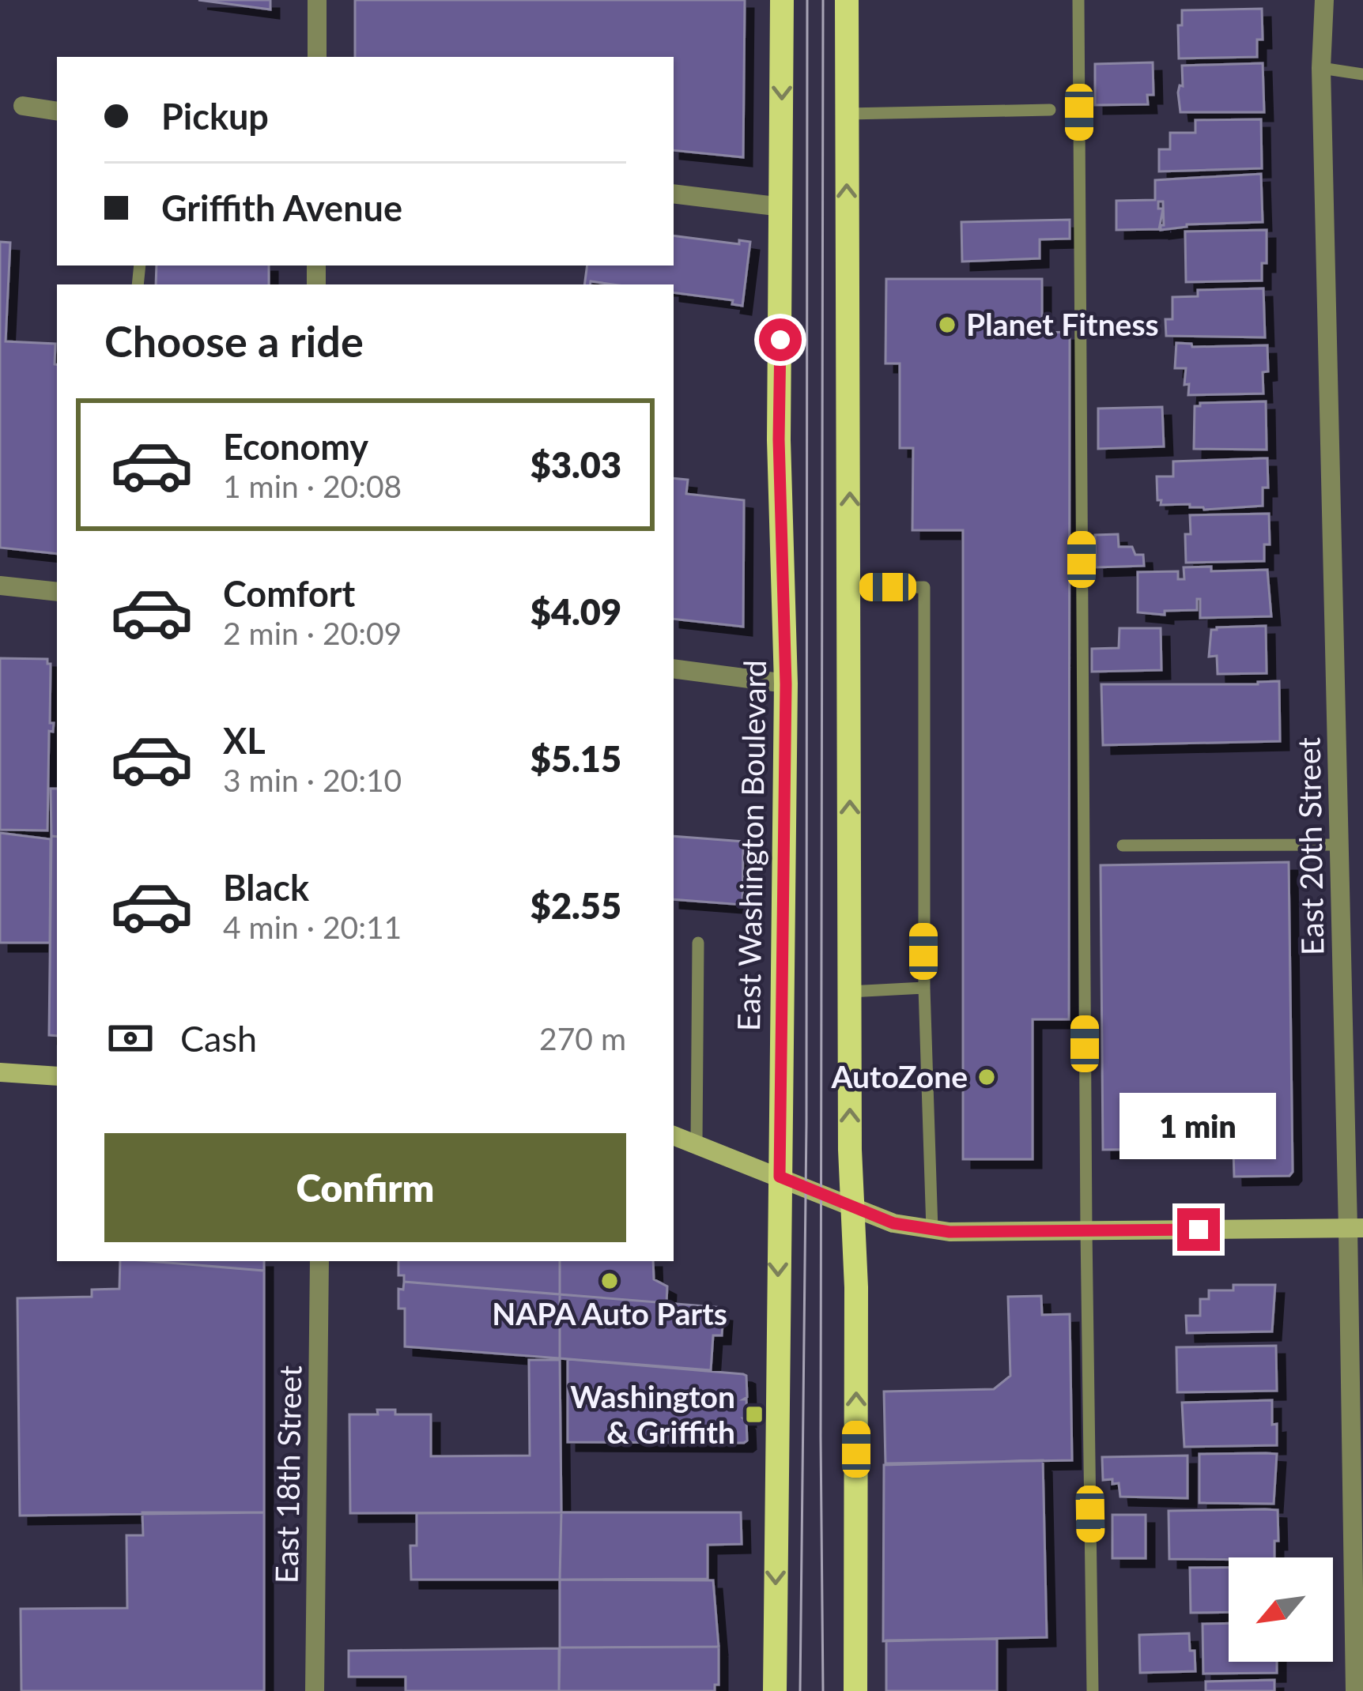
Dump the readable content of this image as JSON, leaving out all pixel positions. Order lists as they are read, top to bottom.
{
  "streets": {
    "main road": ["East Washington Boulevard"],
    "street": ["East 20th Street", "East 18th Street"]
  },
  "places": {
    "other": ["Planet Fitness", "AutoZone", "NAPA Auto Parts"],
    "transit": ["Washington & Griffith"]
  },
  "north": "bottom left",
  "page": {
    "banner": ["Pickup", "Griffith Avenue"],
    "heading": "Choose a ride",
    "list": [
      {
        "name": "Economy",
        "note": "1 min · 20:08",
        "value": "$3.03"
      },
      {
        "name": "Comfort",
        "note": "2 min · 20:09",
        "value": "$4.09"
      },
      {
        "name": "XL",
        "note": "3 min · 20:10",
        "value": "$5.15"
      },
      {
        "name": "Black",
        "note": "4 min · 20:11",
        "value": "$2.55"
      }
    ],
    "pay": ["Cash", "270 m"],
    "bubble": "1 min",
    "buttons": "Confirm"
  }
}
